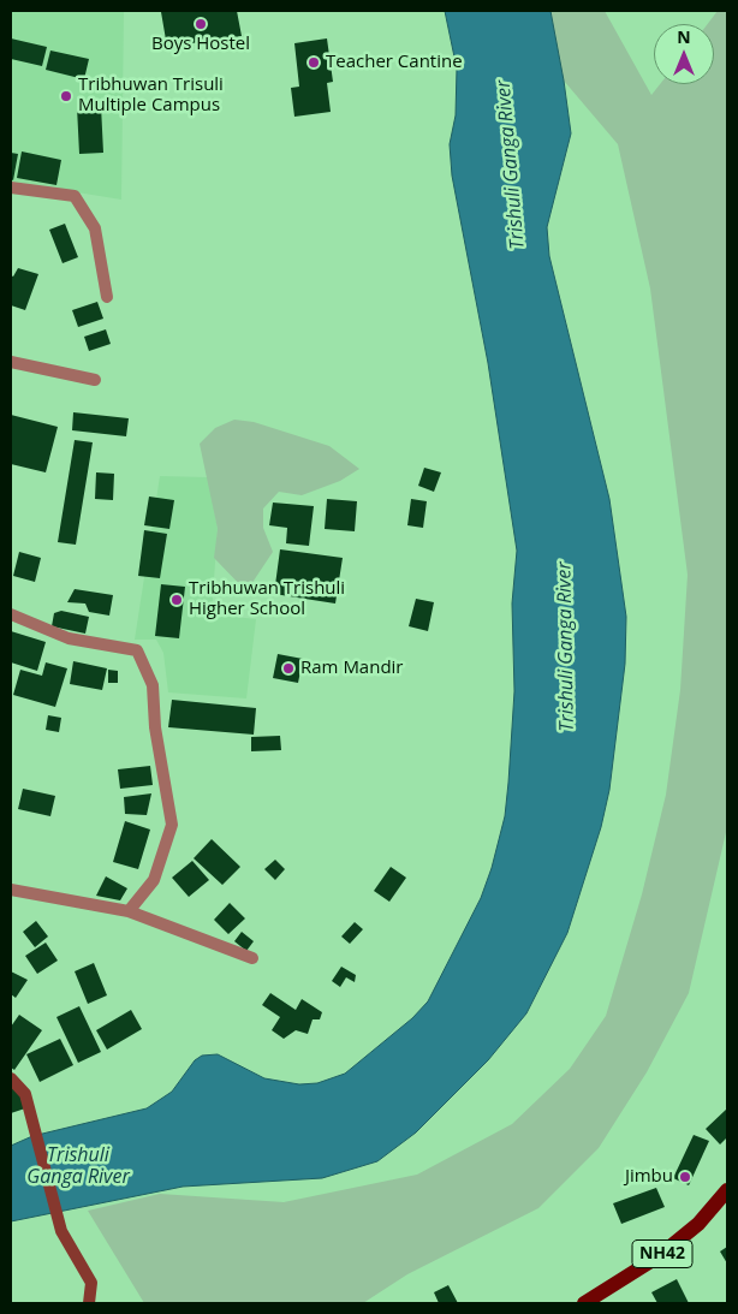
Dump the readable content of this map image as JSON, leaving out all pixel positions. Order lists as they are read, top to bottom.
{
  "streets": {
    "main road": ["NH42"]
  },
  "water": ["Trishuli Ganga River"],
  "places": [
    "Boys Hostel",
    "Teacher Cantine",
    "Tribhuwan Trisuli Multiple Campus",
    "Tribhuwan Trishuli Higher School",
    "Ram Mandir",
    "Jimbu"
  ],
  "north": "top"
}
